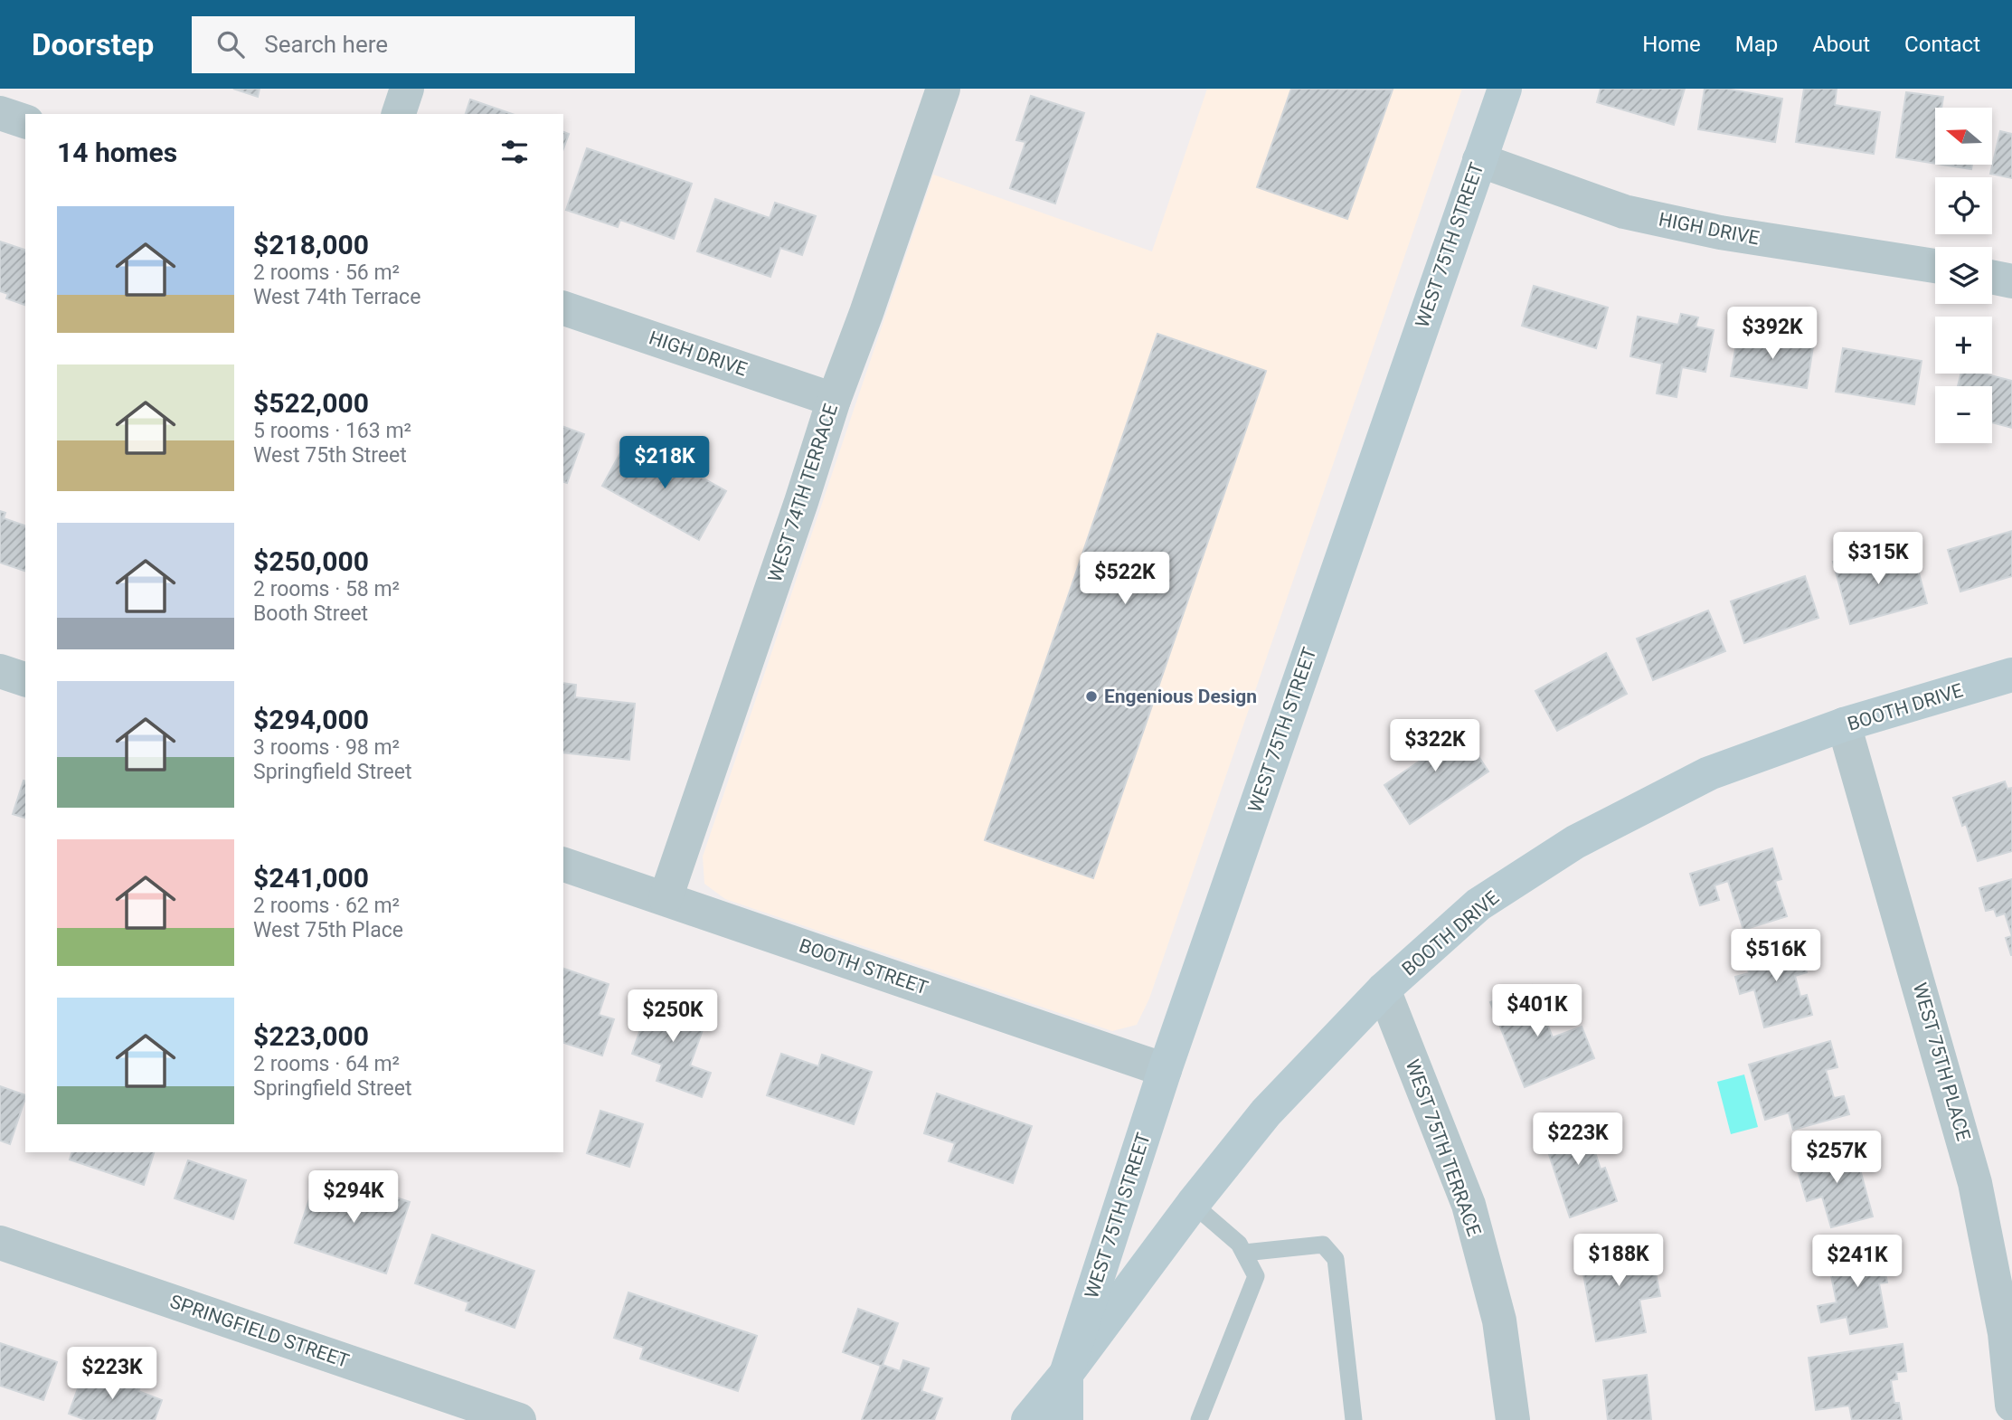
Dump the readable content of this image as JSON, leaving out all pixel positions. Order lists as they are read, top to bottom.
{
  "streets": {
    "main road": ["WEST 75TH STREET", "BOOTH DRIVE"],
    "street": [
      "HIGH DRIVE",
      "WEST 74TH TERRACE",
      "BOOTH STREET",
      "WEST 75TH PLACE",
      "WEST 75TH TERRACE",
      "SPRINGFIELD STREET"
    ]
  },
  "crossings": [
    ["HIGH DRIVE", "WEST 75TH STREET"],
    ["HIGH DRIVE", "WEST 74TH TERRACE"],
    ["WEST 75TH STREET", "BOOTH DRIVE"],
    ["WEST 75TH STREET", "BOOTH STREET"],
    ["WEST 74TH TERRACE", "BOOTH STREET"],
    ["BOOTH DRIVE", "WEST 75TH PLACE"],
    ["BOOTH DRIVE", "WEST 75TH TERRACE"]
  ],
  "places": ["Engenious Design"],
  "north": "left",
  "page": {
    "header": "Doorstep",
    "search": "Search here",
    "nav": [
      "Home",
      "Map",
      "About",
      "Contact"
    ],
    "map_buttons": ["+", "−"],
    "heading": "14 homes",
    "list": [
      {
        "name": "$218,000",
        "note": "2 rooms · 56 m² · West 74th Terrace"
      },
      {
        "name": "$522,000",
        "note": "5 rooms · 163 m² · West 75th Street"
      },
      {
        "name": "$250,000",
        "note": "2 rooms · 58 m² · Booth Street"
      },
      {
        "name": "$294,000",
        "note": "3 rooms · 98 m² · Springfield Street"
      },
      {
        "name": "$241,000",
        "note": "2 rooms · 62 m² · West 75th Place"
      },
      {
        "name": "$223,000",
        "note": "2 rooms · 64 m² · Springfield Street"
      }
    ],
    "price": [
      "$392K",
      "$218K",
      "$315K",
      "$522K",
      "$322K",
      "$516K",
      "$401K",
      "$250K",
      "$223K",
      "$257K",
      "$294K",
      "$188K",
      "$241K",
      "$223K"
    ]
  }
}
